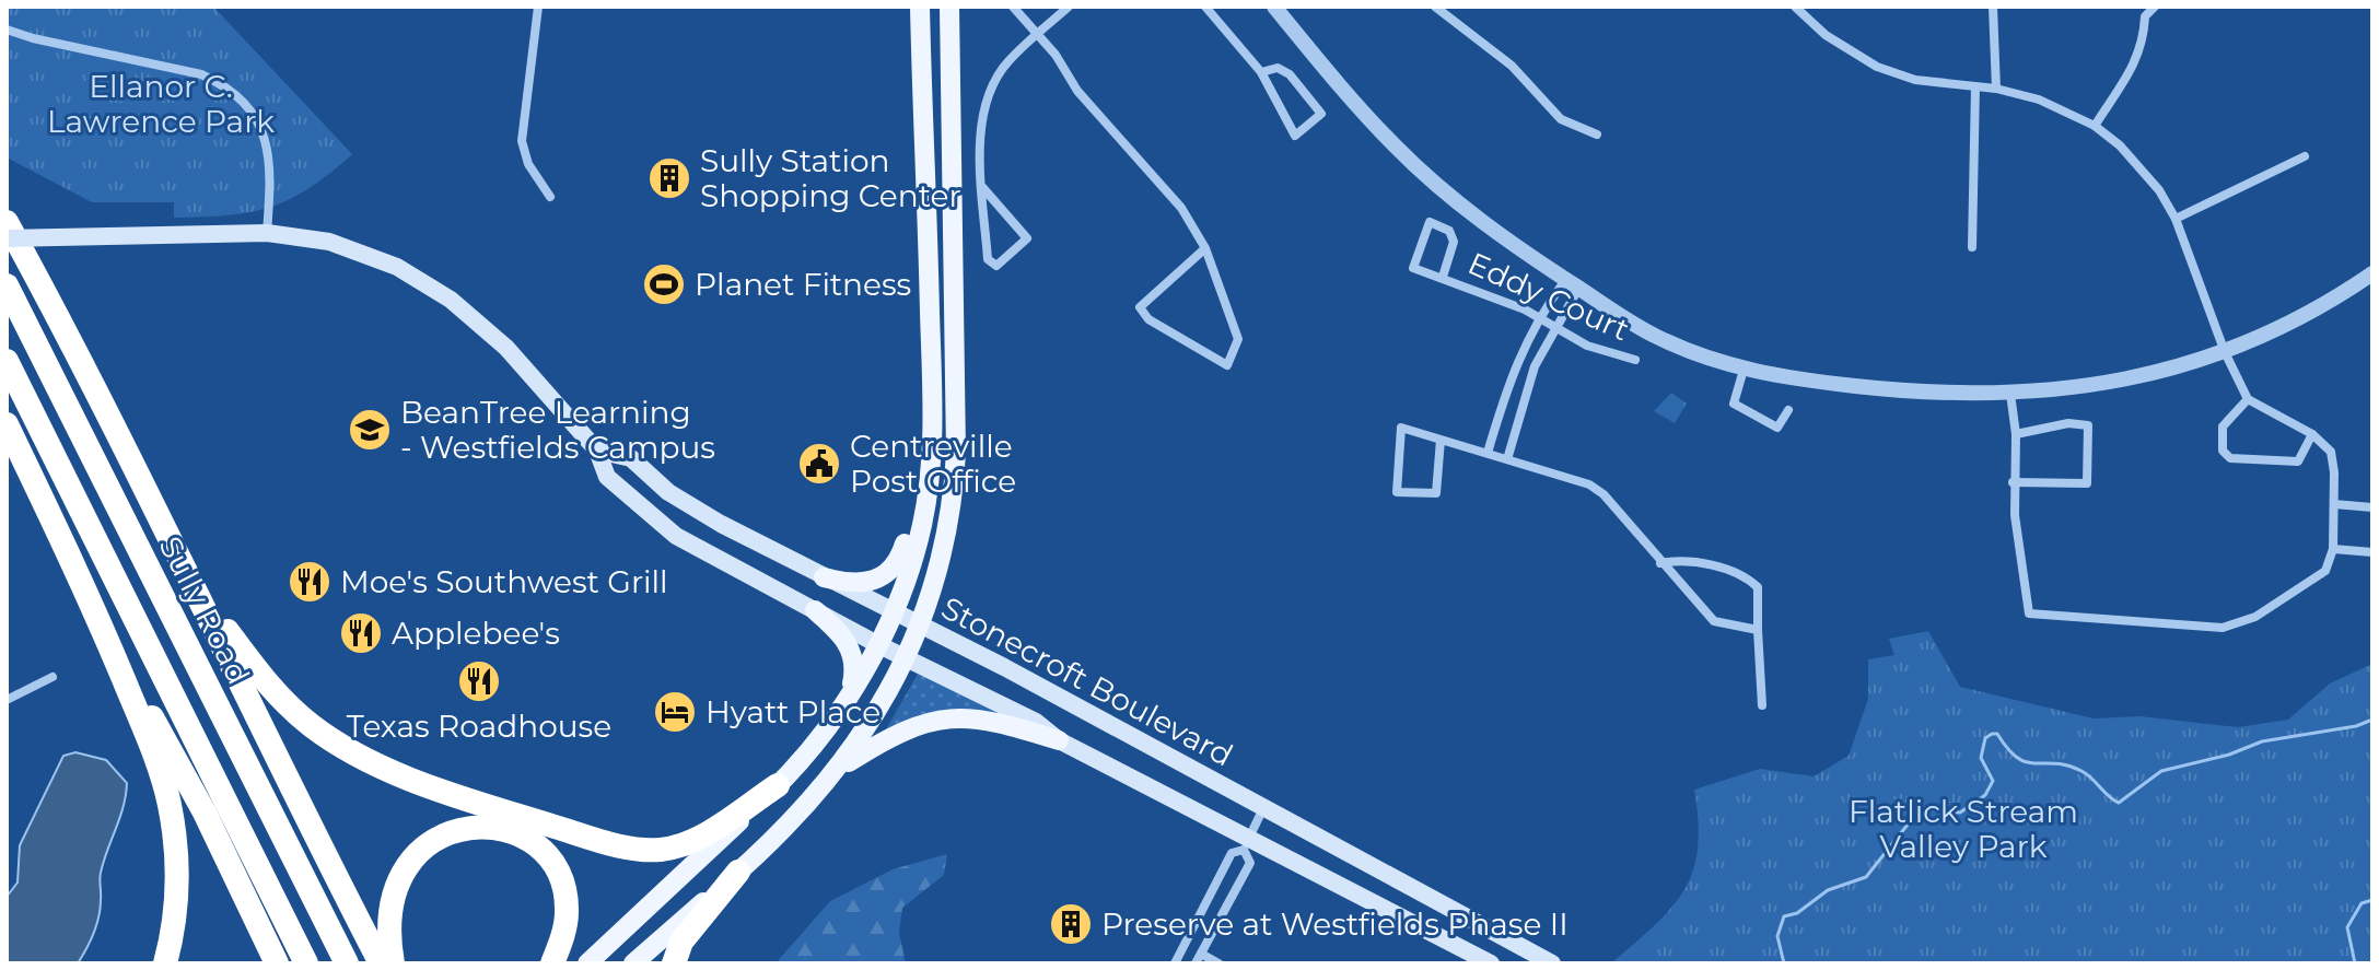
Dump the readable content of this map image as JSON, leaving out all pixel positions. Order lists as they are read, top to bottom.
{
  "streets": {
    "highway": ["Sully Road"],
    "main road": ["Stonecroft Boulevard"],
    "street": ["Eddy Court"]
  },
  "parks": ["Ellanor C. Lawrence Park", "Flatlick Stream Valley Park"],
  "places": {
    "building": ["Sully Station Shopping Center", "Preserve at Westfields Phase II"],
    "sports": ["Planet Fitness"],
    "school or university": ["BeanTree Learning - Westfields Campus"],
    "public building": ["Centreville Post Office"],
    "restaurant": ["Moe's Southwest Grill", "Applebee's", "Texas Roadhouse"],
    "hotel": ["Hyatt Place"]
  }
}
